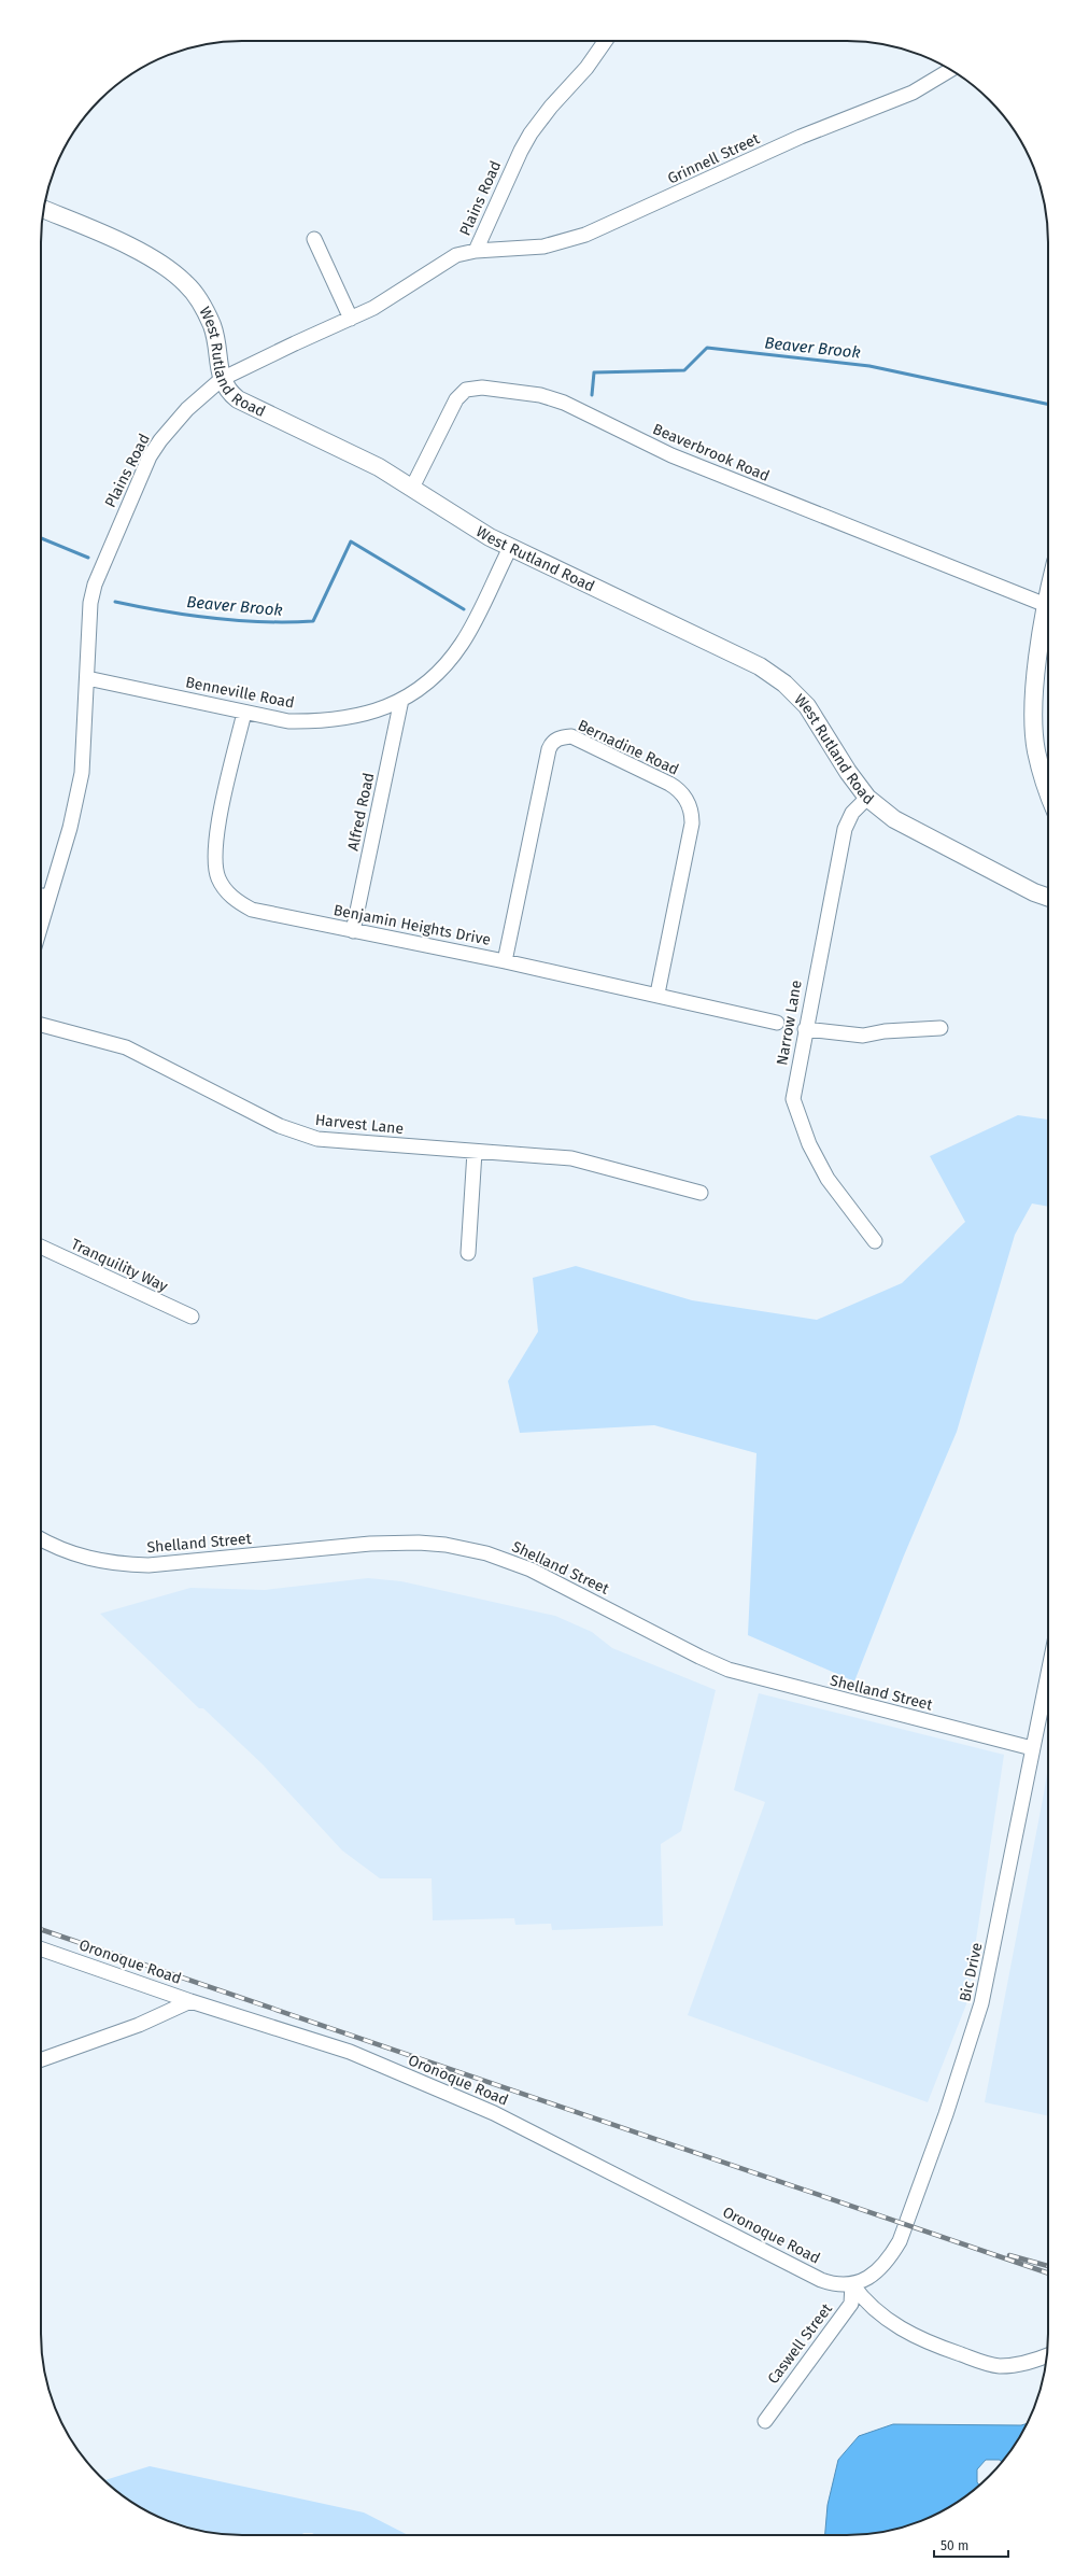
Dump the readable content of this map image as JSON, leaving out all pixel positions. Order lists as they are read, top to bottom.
{
  "streets": {
    "main road": ["West Rutland Road"],
    "street": [
      "Grinnell Street",
      "Plains Road",
      "Beaverbrook Road",
      "Benneville Road",
      "Bernadine Road",
      "Alfred Road",
      "Benjamin Heights Drive",
      "Narrow Lane",
      "Harvest Lane",
      "Tranquility Way",
      "Shelland Street",
      "Oronoque Road",
      "Bic Drive",
      "Caswell Street"
    ]
  },
  "crossings": [
    ["Grinnell Street", "Plains Road"],
    ["Plains Road", "West Rutland Road"],
    ["Plains Road", "Benneville Road"],
    ["West Rutland Road", "Beaverbrook Road"],
    ["West Rutland Road", "Benneville Road"],
    ["West Rutland Road", "Narrow Lane"],
    ["Benneville Road", "Alfred Road"],
    ["Benneville Road", "Benjamin Heights Drive"],
    ["Bernadine Road", "Benjamin Heights Drive"],
    ["Alfred Road", "Benjamin Heights Drive"],
    ["Shelland Street", "Bic Drive"],
    ["Oronoque Road", "Bic Drive"],
    ["Oronoque Road", "Caswell Street"],
    ["Bic Drive", "Caswell Street"]
  ],
  "water": ["Beaver Brook"],
  "scale_bar": "50 m"
}
